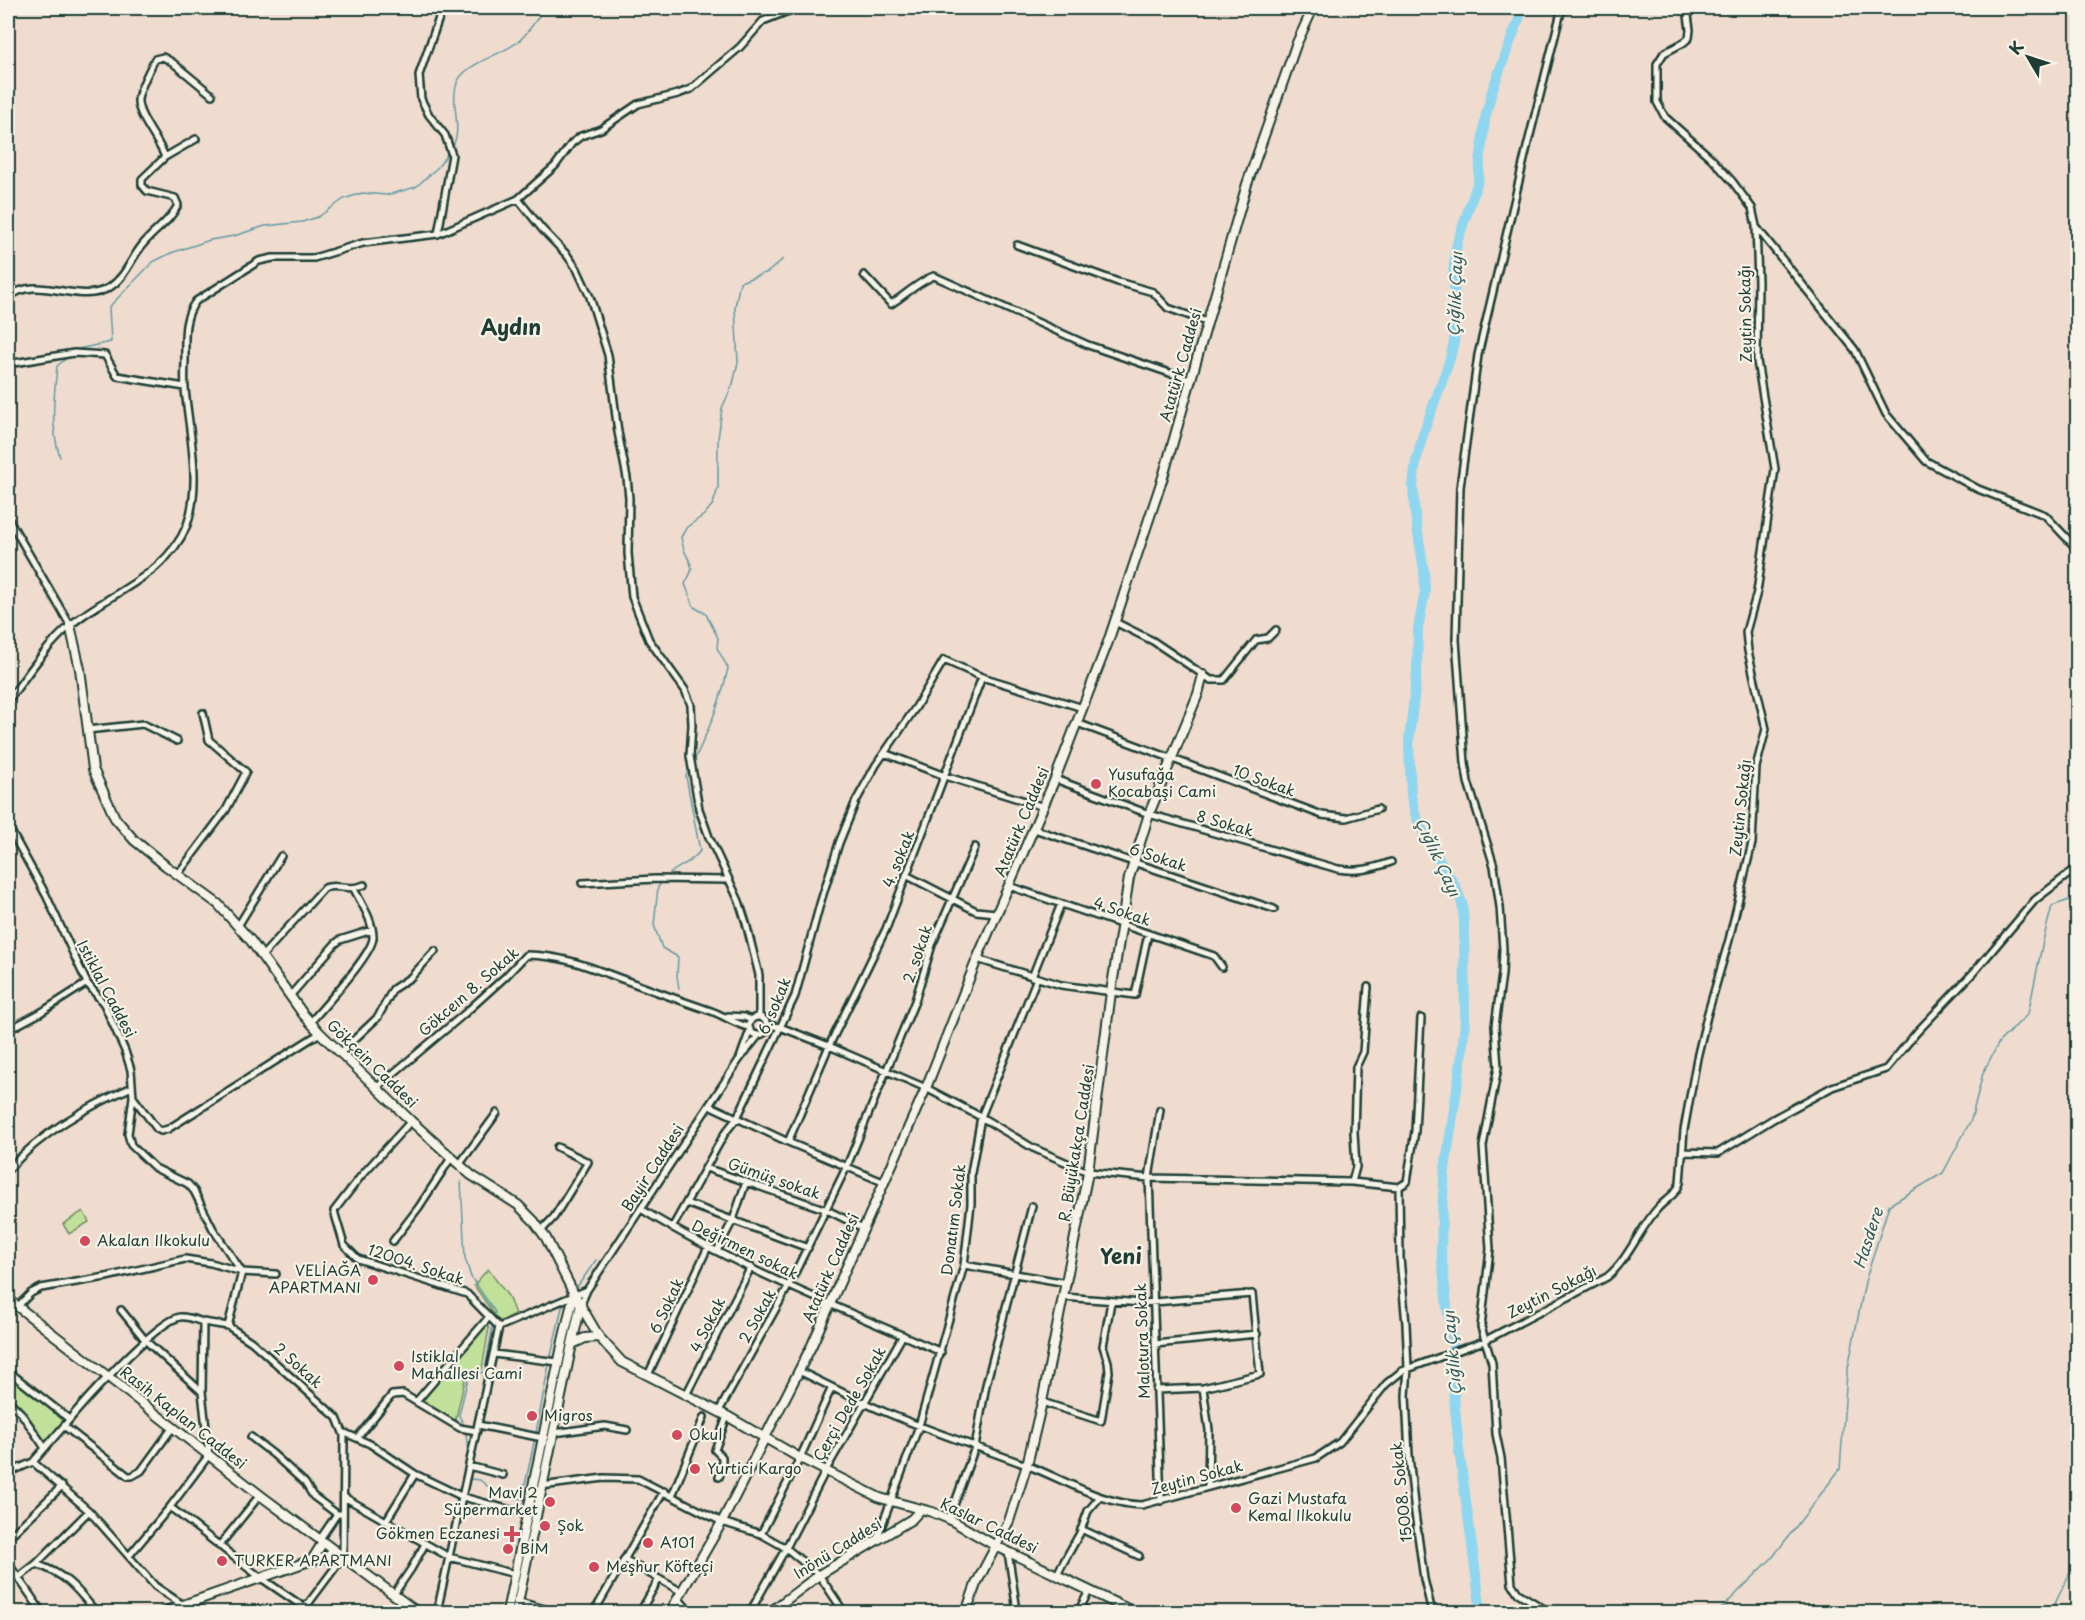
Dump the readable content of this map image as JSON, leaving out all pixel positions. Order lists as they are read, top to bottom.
{
  "streets": {
    "street": [
      "Zeytin Sokağı",
      "Atatürk Caddesi",
      "10 Sokak",
      "8 Sokak",
      "6 Sokak",
      "4. sokak",
      "4 Sokak",
      "2. sokak",
      "Istiklal Caddesi",
      "Gökceın 8. Sokak",
      "6. sokak",
      "Gökçein Caddesi",
      "R. Büyükakça Caddesi",
      "Bayir Caddesi",
      "Gümüş sokak",
      "Donatım Sokak",
      "Değirmen sokak",
      "12004. Sokak",
      "2 Sokak",
      "Malotura Sokak",
      "Çerçi Dede Sokak",
      "Rasih Kaplan Caddesi",
      "Zeytin Sokak",
      "15008. Sokak",
      "Kaslar Caddesi",
      "Inönü Caddesi"
    ]
  },
  "crossings": [
    ["Zeytin Sokağı", "Zeytin Sokak"],
    ["Atatürk Caddesi", "10 Sokak"],
    ["Atatürk Caddesi", "8 Sokak"],
    ["Atatürk Caddesi", "6 Sokak"],
    ["Atatürk Caddesi", "4 Sokak"],
    ["Atatürk Caddesi", "Gökçein Caddesi"],
    ["Atatürk Caddesi", "Gümüş sokak"],
    ["Atatürk Caddesi", "Değirmen sokak"],
    ["Atatürk Caddesi", "Zeytin Sokak"],
    ["Atatürk Caddesi", "Kaslar Caddesi"],
    ["10 Sokak", "R. Büyükakça Caddesi"],
    ["8 Sokak", "R. Büyükakça Caddesi"],
    ["6 Sokak", "Gökçein Caddesi"],
    ["6 Sokak", "R. Büyükakça Caddesi"],
    ["6 Sokak", "Değirmen sokak"],
    ["4. sokak", "6. sokak"],
    ["4 Sokak", "Gökçein Caddesi"],
    ["4 Sokak", "R. Büyükakça Caddesi"],
    ["4 Sokak", "Donatım Sokak"],
    ["4 Sokak", "Değirmen sokak"],
    ["2. sokak", "2 Sokak"],
    ["Gökceın 8. Sokak", "Gökçein Caddesi"],
    ["Gökceın 8. Sokak", "Bayir Caddesi"],
    ["6. sokak", "Gümüş sokak"],
    ["Gökçein Caddesi", "Bayir Caddesi"],
    ["Gökçein Caddesi", "12004. Sokak"],
    ["Gökçein Caddesi", "2 Sokak"],
    ["Gökçein Caddesi", "Kaslar Caddesi"],
    ["R. Büyükakça Caddesi", "Zeytin Sokak"],
    ["R. Büyükakça Caddesi", "Kaslar Caddesi"],
    ["Bayir Caddesi", "Değirmen sokak"],
    ["Gümüş sokak", "Değirmen sokak"],
    ["Gümüş sokak", "2 Sokak"],
    ["Donatım Sokak", "Değirmen sokak"],
    ["Donatım Sokak", "Zeytin Sokak"],
    ["Donatım Sokak", "Kaslar Caddesi"],
    ["Donatım Sokak", "Inönü Caddesi"],
    ["Değirmen sokak", "2 Sokak"],
    ["Değirmen sokak", "Çerçi Dede Sokak"],
    ["Malotura Sokak", "Zeytin Sokak"],
    ["Çerçi Dede Sokak", "Zeytin Sokak"],
    ["Çerçi Dede Sokak", "Kaslar Caddesi"],
    ["Zeytin Sokak", "15008. Sokak"],
    ["Kaslar Caddesi", "Inönü Caddesi"]
  ],
  "districts": ["Aydın", "Yeni"],
  "water": ["Çığlık Çayı", "Hasdere"],
  "places": {
    "other": [
      "Yusufağa Kocabaşi Cami",
      "Akalan Ilkokulu",
      "VELİAĞA APARTMANI",
      "Istiklal Mahallesi Cami",
      "Migros",
      "Okul",
      "Yurtici Kargo",
      "Mavi 2 Süpermarket",
      "Gazi Mustafa Kemal Ilkokulu",
      "Şok",
      "A101",
      "BİM",
      "TURKER APARTMANI",
      "Meşhur Köfteçi"
    ],
    "health": ["Gökmen Eczanesi"]
  },
  "north": "top left"
}
